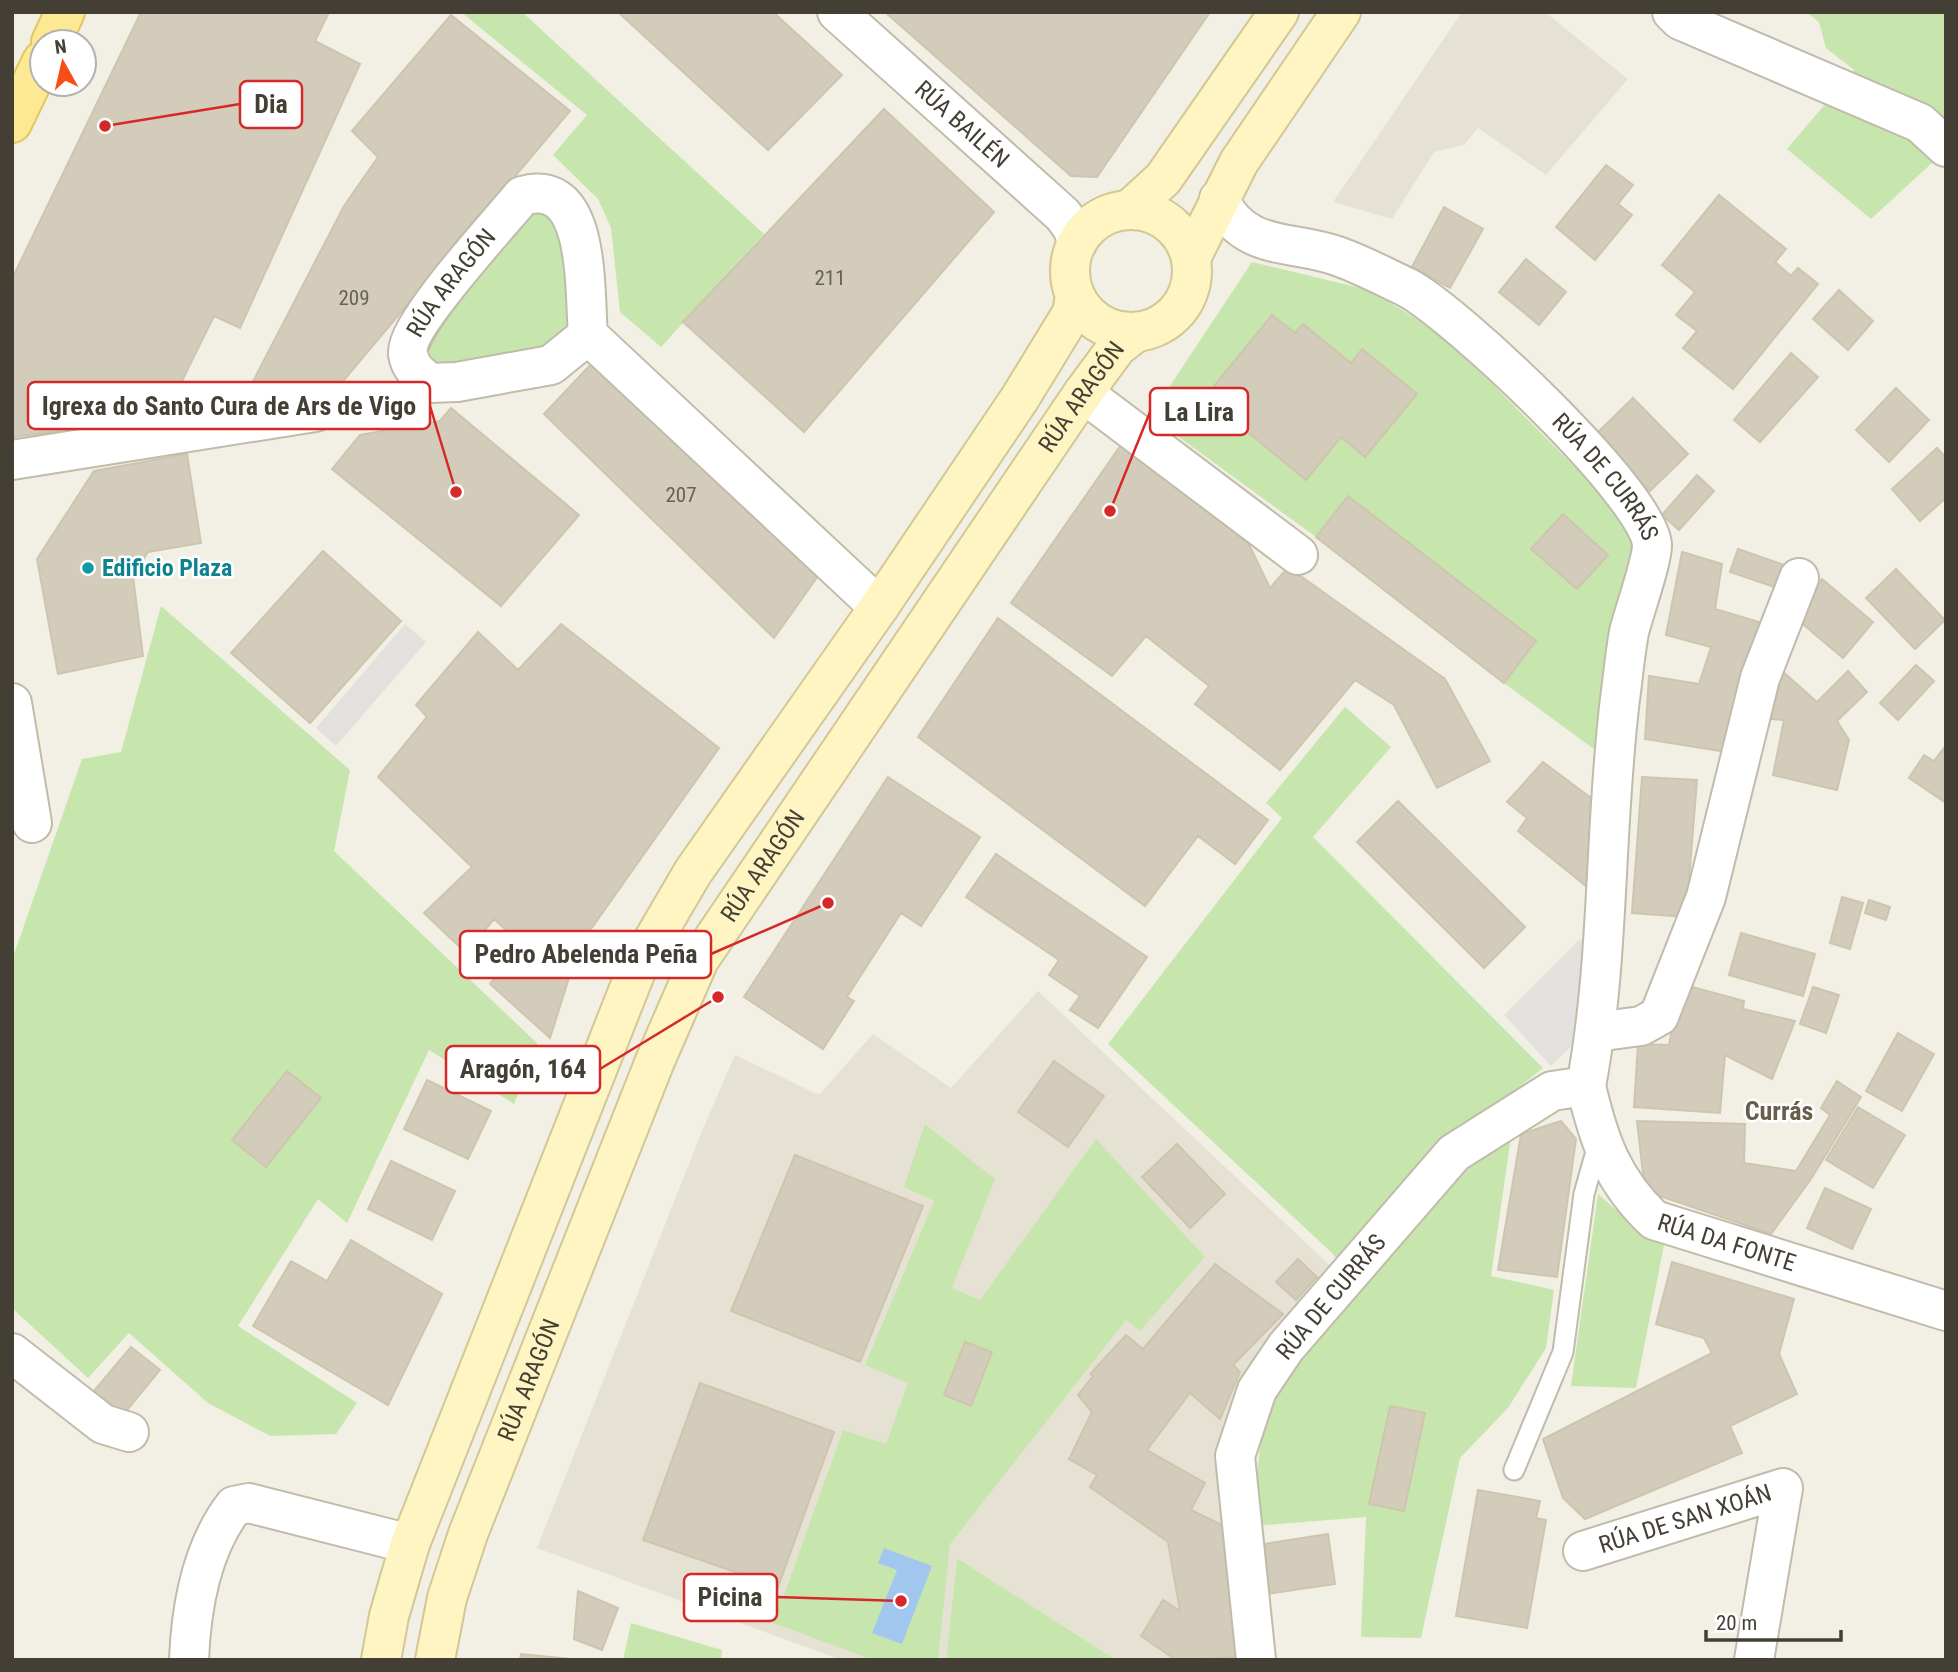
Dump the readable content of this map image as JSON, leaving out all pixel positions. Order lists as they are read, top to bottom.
{
  "streets": {
    "main road": ["RÚA ARAGÓN"],
    "street": [
      "RÚA BAILÉN",
      "RÚA DE CURRÁS",
      "RÚA DA FONTE",
      "RÚA DE SAN XOÁN"
    ]
  },
  "crossings": [
    ["RÚA BAILÉN", "RÚA ARAGÓN"],
    ["RÚA DE CURRÁS", "RÚA DA FONTE"]
  ],
  "districts": ["Currás"],
  "places": [
    "Dia",
    "Igrexa do Santo Cura de Ars de Vigo",
    "La Lira",
    "Edificio Plaza",
    "Pedro Abelenda Peña",
    "Aragón, 164",
    "Picina"
  ],
  "house_numbers": ["211", "209", "207"],
  "scale_bar": "20 m",
  "north": "top"
}
